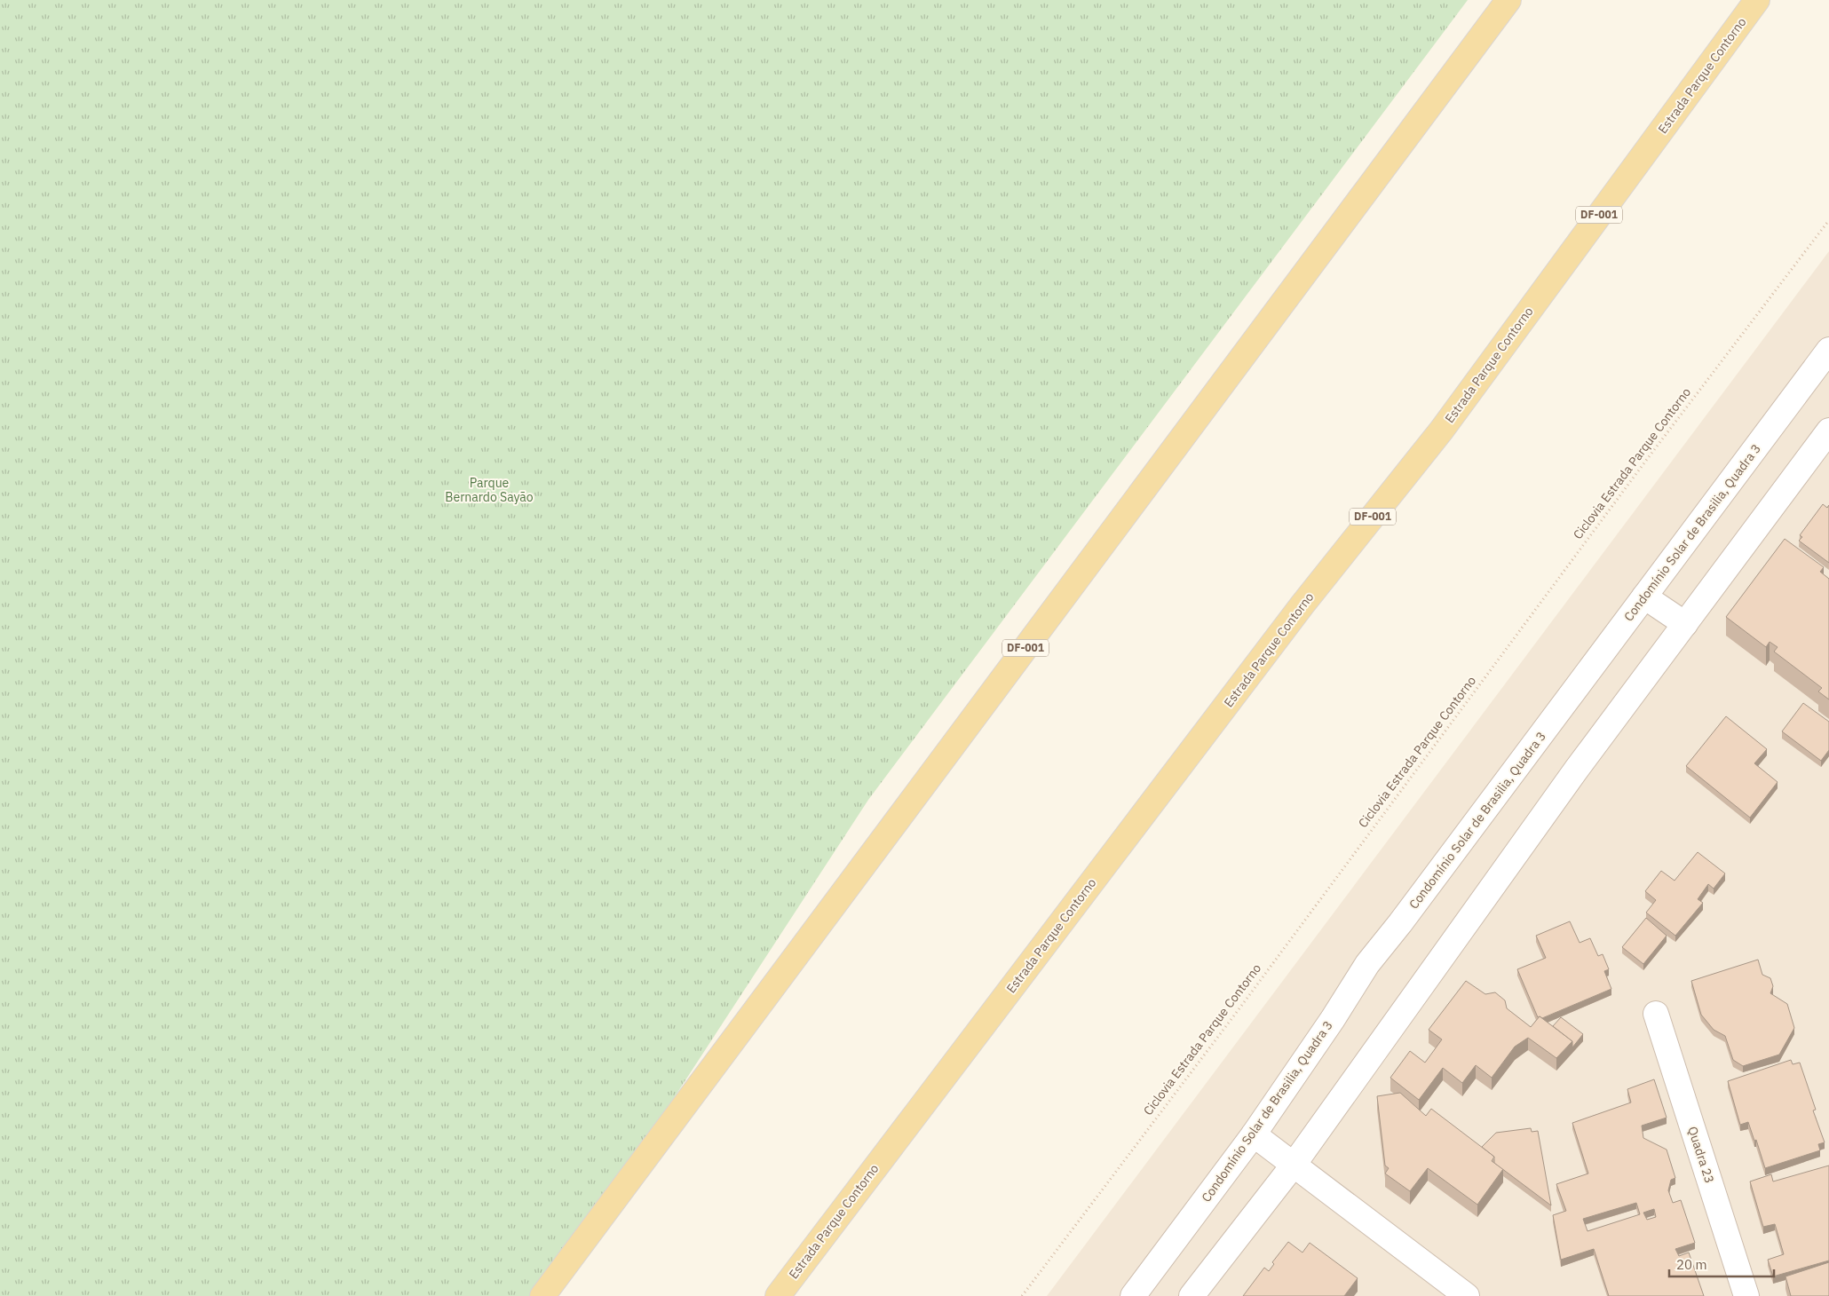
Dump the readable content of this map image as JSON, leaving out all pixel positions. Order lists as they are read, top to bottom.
{
  "streets": {
    "main road": ["Estrada Parque Contorno", "DF-001"],
    "street": ["Condomínio Solar de Brasilia, Quadra 3", "Quadra 23"],
    "path": ["Ciclovia Estrada Parque Contorno"]
  },
  "parks": ["Parque Bernardo Sayão"],
  "scale_bar": "20 m"
}
